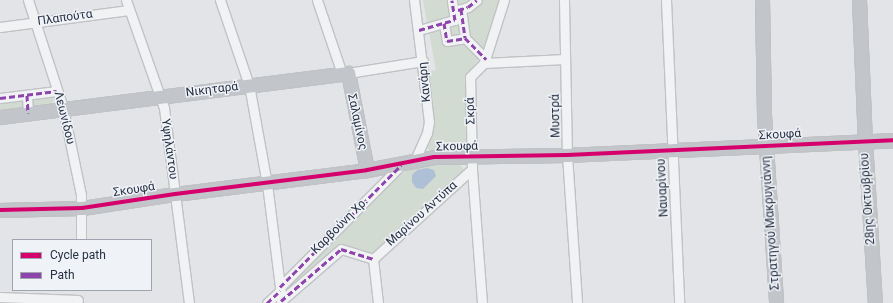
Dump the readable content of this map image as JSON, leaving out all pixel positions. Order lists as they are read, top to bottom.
{
  "streets": {
    "street": [
      "Πλαπούτα",
      "Κανάρη",
      "Νικηταρά",
      "Σκρά",
      "Μυστρά",
      "Λεωνίδου",
      "Σαλαμίνος",
      "Σκουφά",
      "Υψηλάντου",
      "Ναυαρίνου",
      "28ης Οκτωβρίου",
      "Μαρίνου Αντύπα",
      "Στρατηγού Μακρυγιάννη",
      "Καρβούνη Χρ."
    ]
  },
  "crossings": [
    ["Πλαπούτα", "Λεωνίδου"],
    ["Πλαπούτα", "Υψηλάντου"],
    ["Κανάρη", "Νικηταρά"],
    ["Κανάρη", "Σκουφά"],
    ["Νικηταρά", "Λεωνίδου"],
    ["Νικηταρά", "Σαλαμίνος"],
    ["Νικηταρά", "Υψηλάντου"],
    ["Σκρά", "Σκουφά"],
    ["Σκρά", "Μαρίνου Αντύπα"],
    ["Μυστρά", "Σκουφά"],
    ["Λεωνίδου", "Σκουφά"],
    ["Σαλαμίνος", "Σκουφά"],
    ["Σκουφά", "Υψηλάντου"],
    ["Σκουφά", "Ναυαρίνου"],
    ["Σκουφά", "28ης Οκτωβρίου"],
    ["Σκουφά", "Μαρίνου Αντύπα"],
    ["Σκουφά", "Στρατηγού Μακρυγιάννη"],
    ["Σκουφά", "Καρβούνη Χρ."]
  ],
  "legend": ["Cycle path", "Path"]
}
